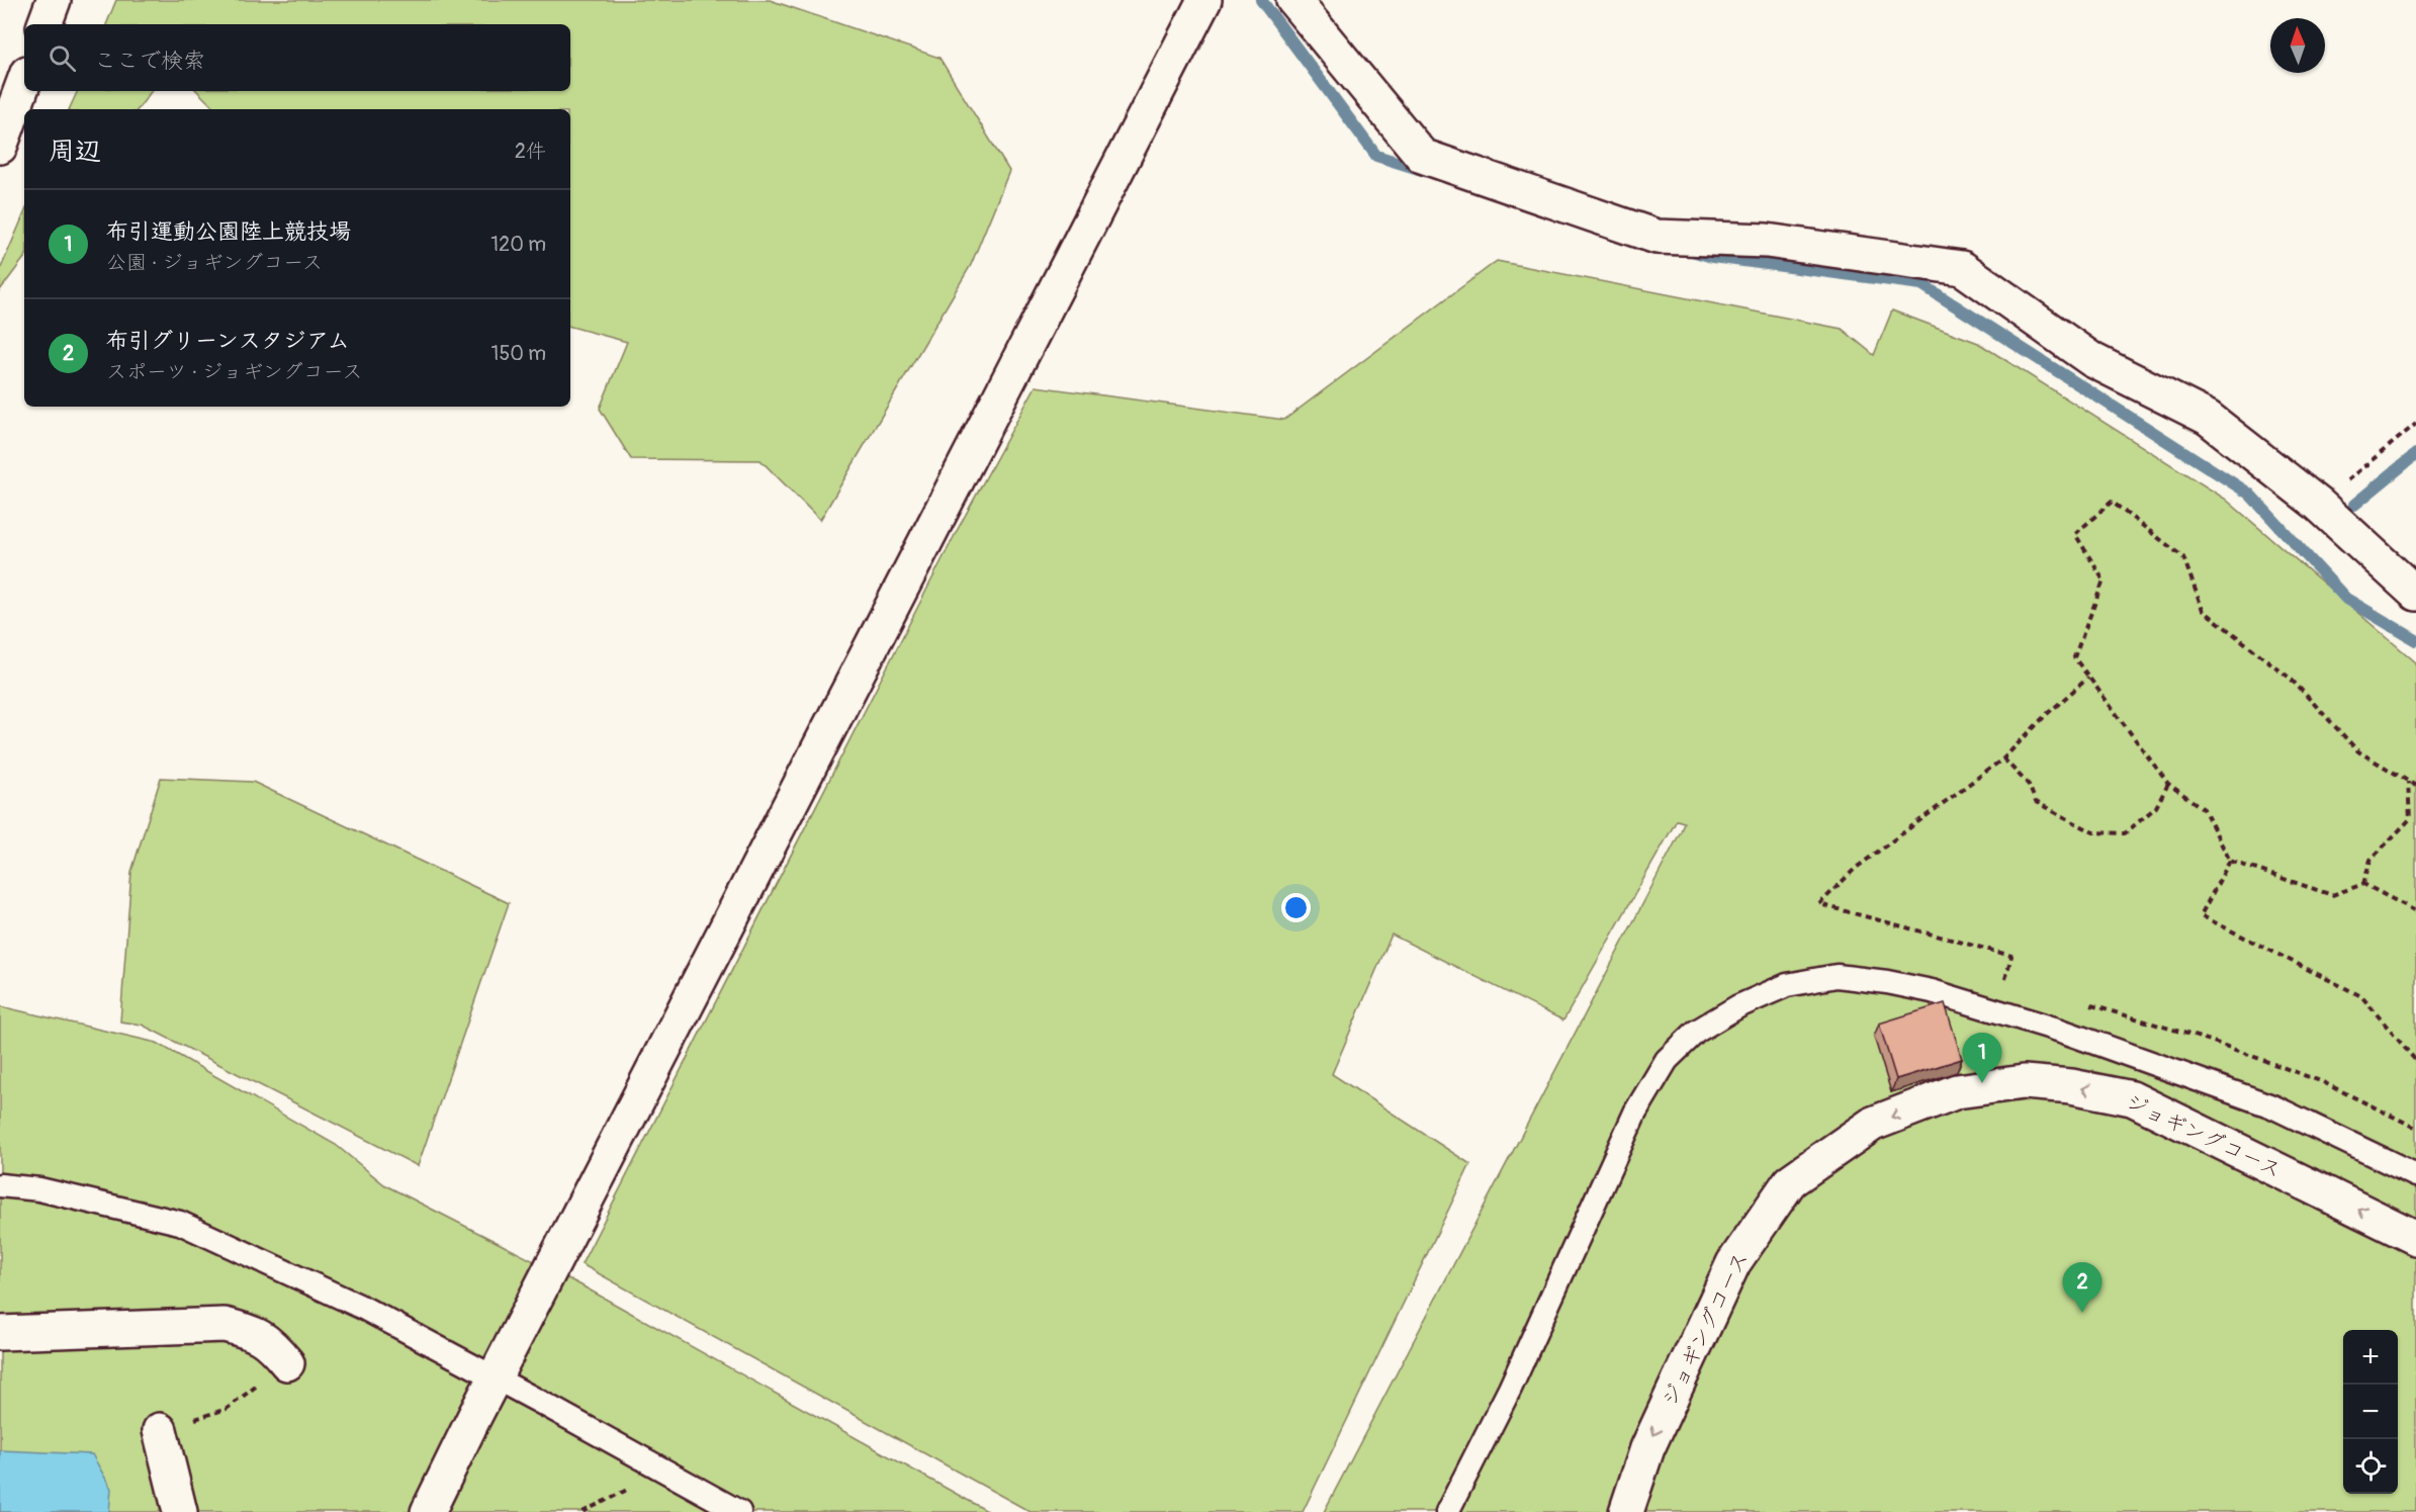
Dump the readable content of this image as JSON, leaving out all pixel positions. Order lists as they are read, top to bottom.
{
  "streets": {
    "street": ["ジョギングコース"]
  },
  "north": "top",
  "page": {
    "search": "ここで検索",
    "heading": ["周辺", "2件"],
    "list": [
      {
        "mark": "1",
        "name": "布引運動公園陸上競技場",
        "note": "公園 · ジョギングコース",
        "value": "120 m"
      },
      {
        "mark": "2",
        "name": "布引グリーンスタジアム",
        "note": "スポーツ · ジョギングコース",
        "value": "150 m"
      }
    ],
    "pins": ["1", "2"],
    "map_buttons": ["+", "−"]
  }
}
